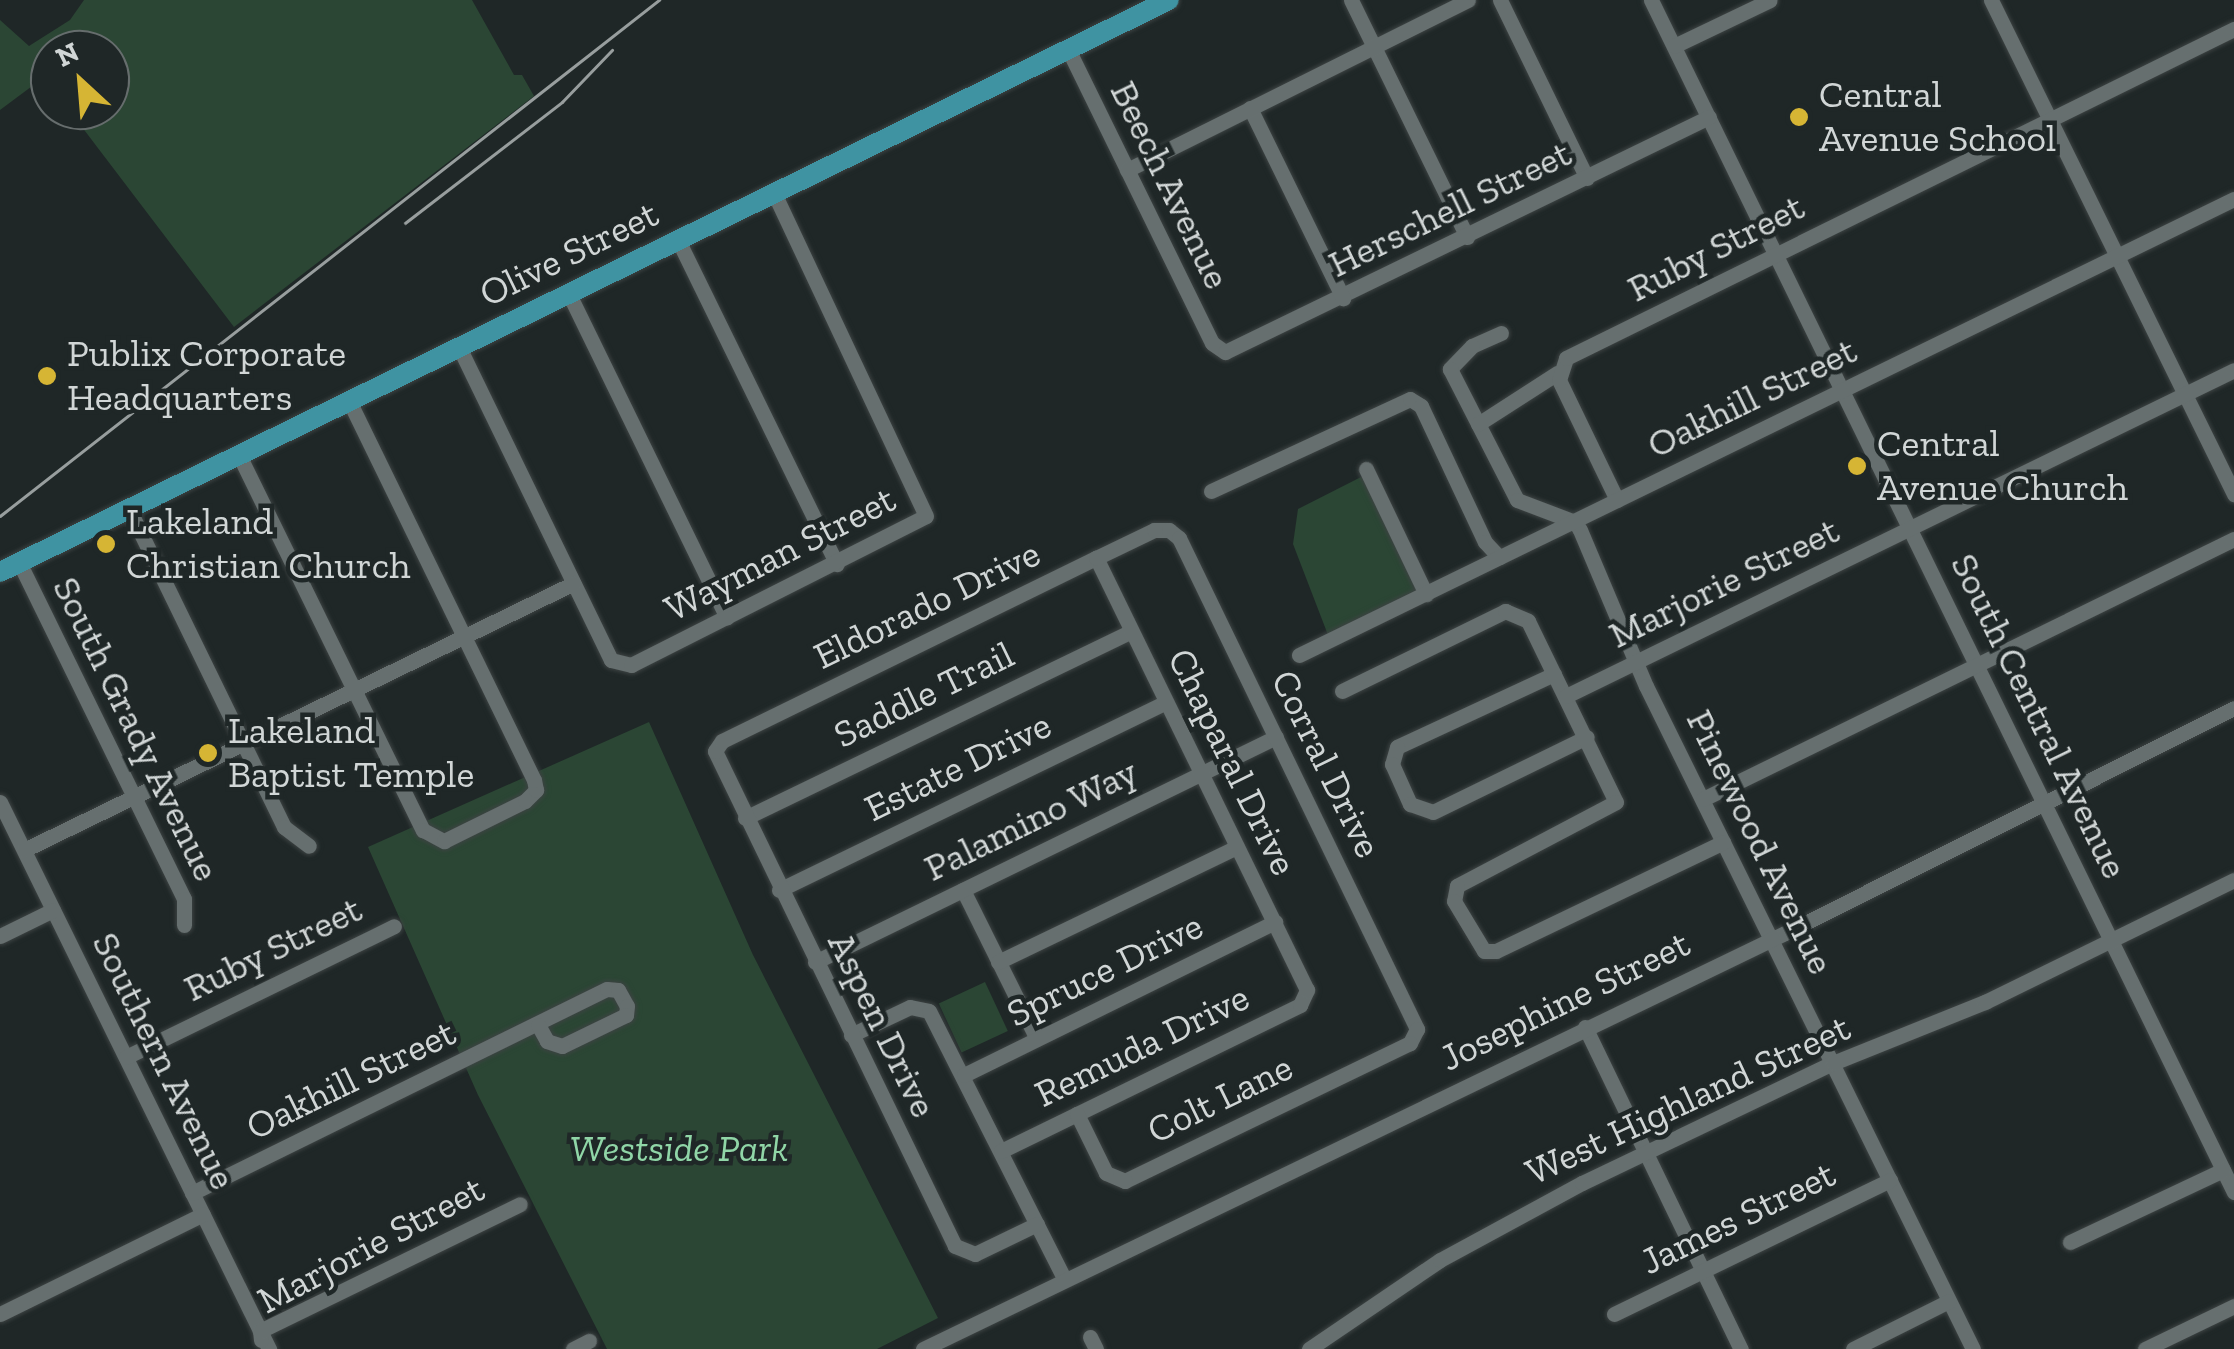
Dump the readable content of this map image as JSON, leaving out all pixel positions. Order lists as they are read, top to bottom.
{
  "streets": {
    "main road": ["Olive Street"],
    "street": [
      "Beech Avenue",
      "Herschell Street",
      "Ruby Street",
      "Oakhill Street",
      "Wayman Street",
      "Marjorie Street",
      "Eldorado Drive",
      "Saddle Trail",
      "South Central Avenue",
      "South Grady Avenue",
      "Chaparal Drive",
      "Corral Drive",
      "Estate Drive",
      "Palamino Way",
      "Pinewood Avenue",
      "Spruce Drive",
      "Josephine Street",
      "Aspen Drive",
      "Remuda Drive",
      "Southern Avenue",
      "Colt Lane",
      "West Highland Street",
      "James Street"
    ]
  },
  "crossings": [
    ["Beech Avenue", "Herschell Street"],
    ["Beech Avenue", "Olive Street"],
    ["Herschell Street", "South Central Avenue"],
    ["Ruby Street", "South Central Avenue"],
    ["Ruby Street", "Southern Avenue"],
    ["Olive Street", "Wayman Street"],
    ["Olive Street", "South Grady Avenue"],
    ["Oakhill Street", "South Central Avenue"],
    ["Oakhill Street", "Pinewood Avenue"],
    ["Oakhill Street", "Southern Avenue"],
    ["Marjorie Street", "South Central Avenue"],
    ["Marjorie Street", "Pinewood Avenue"],
    ["Marjorie Street", "Southern Avenue"],
    ["Eldorado Drive", "Chaparal Drive"],
    ["Eldorado Drive", "Corral Drive"],
    ["Eldorado Drive", "Aspen Drive"],
    ["Saddle Trail", "Chaparal Drive"],
    ["Saddle Trail", "Aspen Drive"],
    ["South Central Avenue", "Josephine Street"],
    ["South Central Avenue", "West Highland Street"],
    ["Chaparal Drive", "Estate Drive"],
    ["Chaparal Drive", "Palamino Way"],
    ["Chaparal Drive", "Spruce Drive"],
    ["Chaparal Drive", "Remuda Drive"],
    ["Corral Drive", "Palamino Way"],
    ["Corral Drive", "Colt Lane"],
    ["Estate Drive", "Aspen Drive"],
    ["Palamino Way", "Aspen Drive"],
    ["Pinewood Avenue", "Josephine Street"],
    ["Pinewood Avenue", "West Highland Street"],
    ["Pinewood Avenue", "James Street"],
    ["Remuda Drive", "Colt Lane"]
  ],
  "parks": ["Westside Park"],
  "places": [
    "Central Avenue School",
    "Publix Corporate Headquarters",
    "Central Avenue Church",
    "Lakeland Christian Church",
    "Lakeland Baptist Temple"
  ],
  "north": "top left"
}
